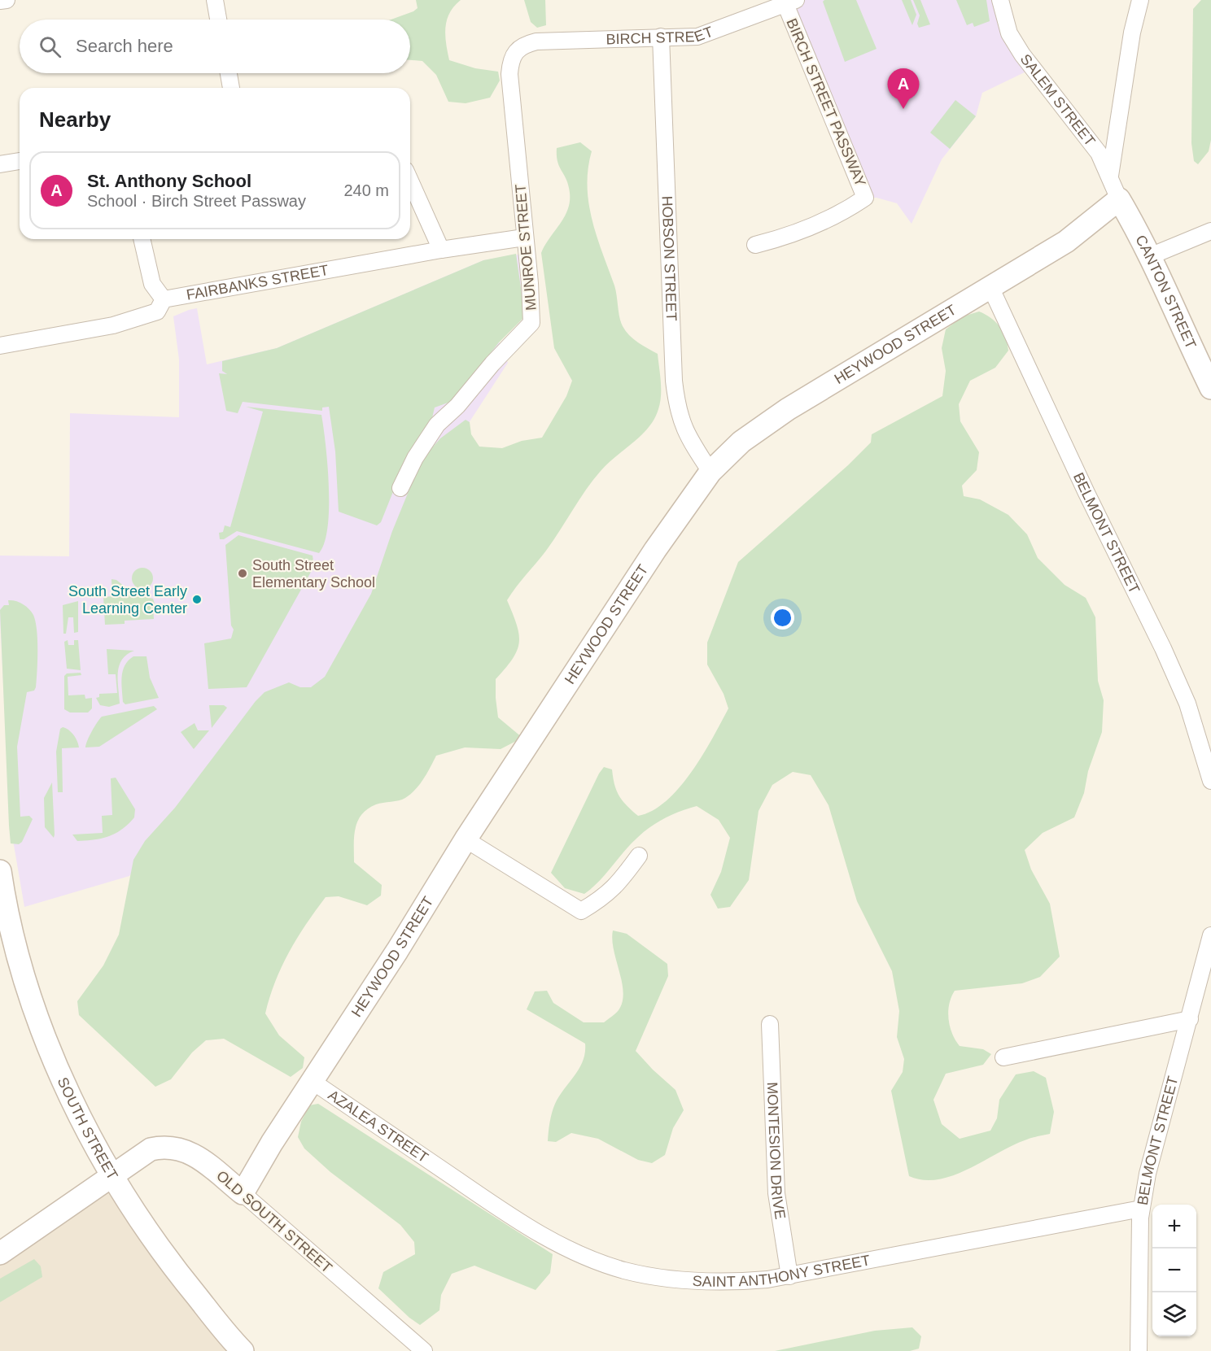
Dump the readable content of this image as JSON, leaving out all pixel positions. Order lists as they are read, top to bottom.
{
  "streets": {
    "street": [
      "BIRCH STREET",
      "SALEM STREET",
      "BIRCH STREET PASSWAY",
      "MUNROE STREET",
      "HOBSON STREET",
      "FAIRBANKS STREET",
      "CANTON STREET",
      "HEYWOOD STREET",
      "BELMONT STREET",
      "AZALEA STREET",
      "SOUTH STREET",
      "MONTESION DRIVE",
      "OLD SOUTH STREET",
      "SAINT ANTHONY STREET"
    ]
  },
  "crossings": [
    ["BIRCH STREET", "BIRCH STREET PASSWAY"],
    ["BIRCH STREET", "MUNROE STREET"],
    ["BIRCH STREET", "HOBSON STREET"],
    ["SALEM STREET", "CANTON STREET"],
    ["SALEM STREET", "HEYWOOD STREET"],
    ["MUNROE STREET", "FAIRBANKS STREET"],
    ["HOBSON STREET", "HEYWOOD STREET"],
    ["CANTON STREET", "HEYWOOD STREET"],
    ["HEYWOOD STREET", "BELMONT STREET"],
    ["HEYWOOD STREET", "AZALEA STREET"],
    ["HEYWOOD STREET", "OLD SOUTH STREET"],
    ["BELMONT STREET", "SAINT ANTHONY STREET"],
    ["AZALEA STREET", "SAINT ANTHONY STREET"],
    ["SOUTH STREET", "OLD SOUTH STREET"],
    ["MONTESION DRIVE", "SAINT ANTHONY STREET"]
  ],
  "places": ["South Street Elementary School", "South Street Early Learning Center"],
  "page": {
    "search": "Search here",
    "pins": "A",
    "heading": "Nearby",
    "list": [
      {
        "mark": "A",
        "name": "St. Anthony School",
        "note": "School · Birch Street Passway",
        "value": "240 m"
      }
    ],
    "map_buttons": ["+", "−"]
  }
}
